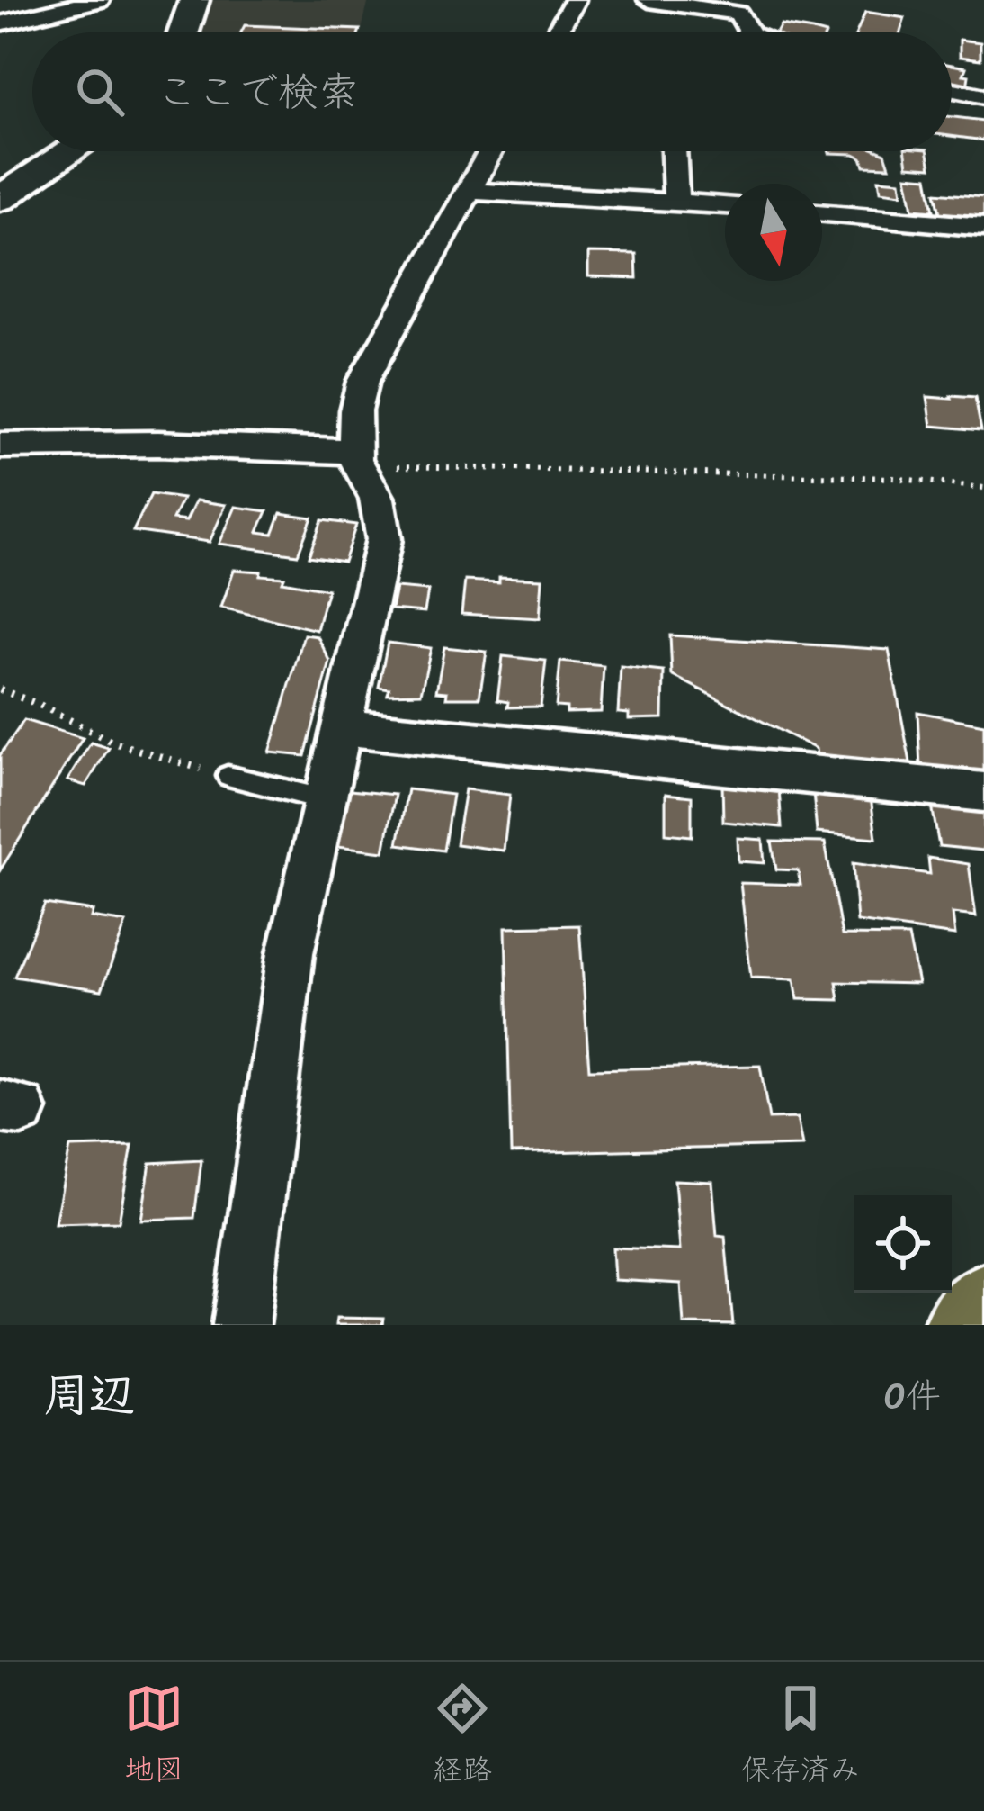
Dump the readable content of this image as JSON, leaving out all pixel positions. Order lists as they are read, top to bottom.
{
  "north": "bottom",
  "page": {
    "search": "ここで検索",
    "heading": ["周辺", "0件"],
    "nav": ["地図", "経路", "保存済み"]
  }
}
